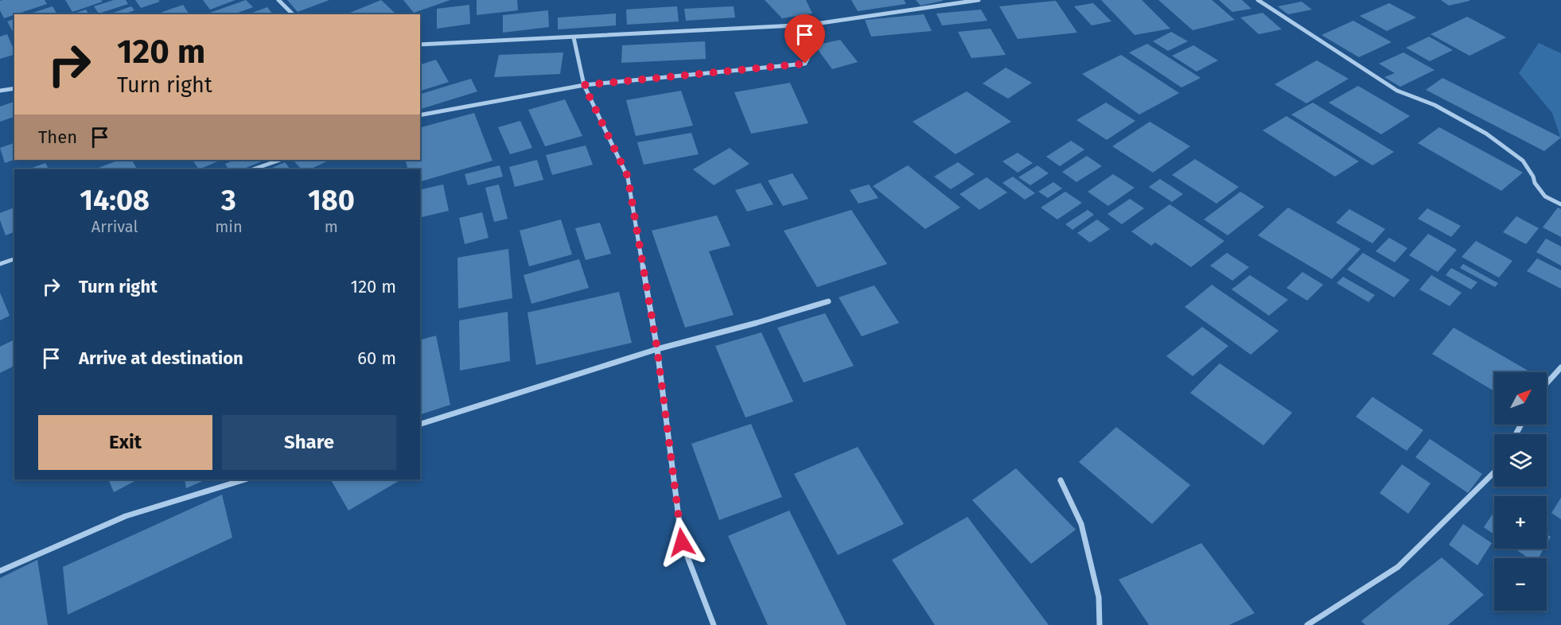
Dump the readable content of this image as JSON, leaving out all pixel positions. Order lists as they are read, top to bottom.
{
  "north": "top right",
  "page": {
    "turn": ["120 m", "Turn right"],
    "then": "Then",
    "eta": [
      "14:08",
      "Arrival",
      "3",
      "min",
      "180",
      "m"
    ],
    "list": [
      {
        "name": "Turn right",
        "value": "120 m"
      },
      {
        "name": "Arrive at destination",
        "value": "60 m"
      }
    ],
    "map_buttons": ["+", "−"],
    "buttons": ["Exit", "Share"]
  }
}
